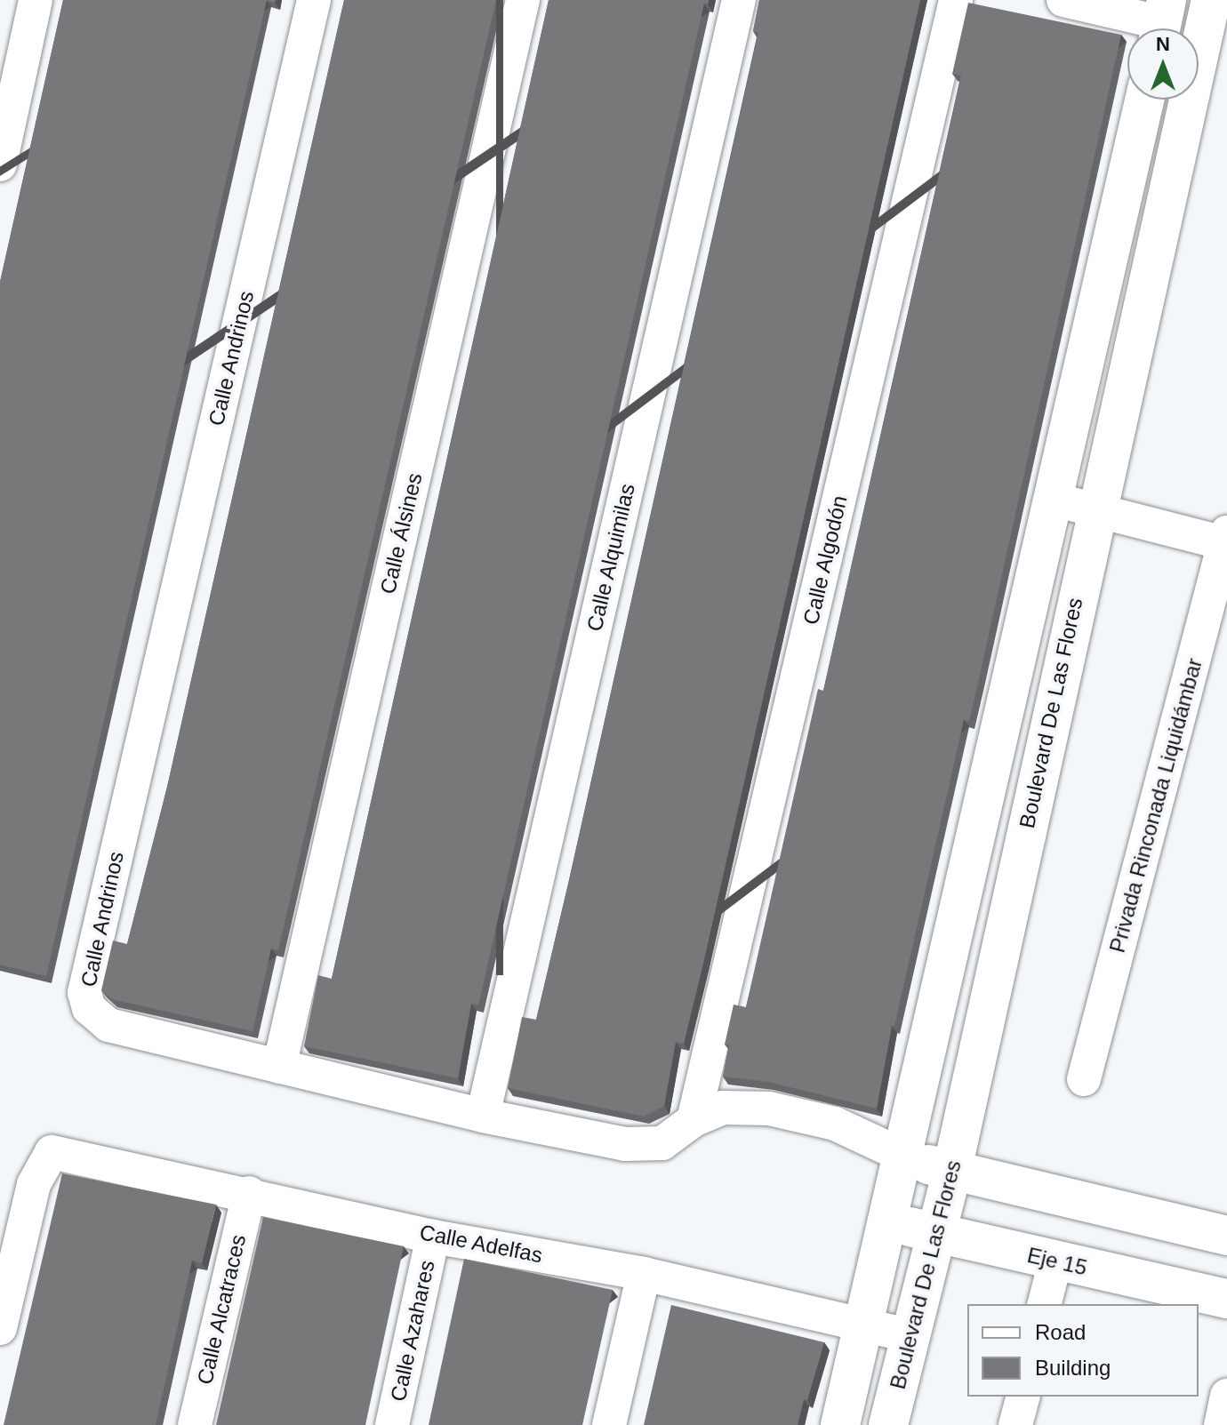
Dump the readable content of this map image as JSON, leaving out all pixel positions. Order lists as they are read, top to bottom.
{
  "streets": {
    "street": [
      "Calle Andrinos",
      "Calle Álsines",
      "Calle Alquimilas",
      "Calle Algodón",
      "Boulevard De Las Flores",
      "Privada Rinconada Liquidámbar",
      "Calle Adelfas",
      "Eje 15",
      "Calle Alcatraces",
      "Calle Azahares"
    ]
  },
  "crossings": [
    ["Calle Andrinos", "Calle Álsines"],
    ["Calle Andrinos", "Calle Alquimilas"],
    ["Calle Andrinos", "Calle Algodón"],
    ["Boulevard De Las Flores", "Calle Adelfas"],
    ["Boulevard De Las Flores", "Eje 15"],
    ["Calle Adelfas", "Calle Alcatraces"],
    ["Calle Adelfas", "Calle Azahares"]
  ],
  "legend": ["Road", "Building"],
  "north": "top"
}
